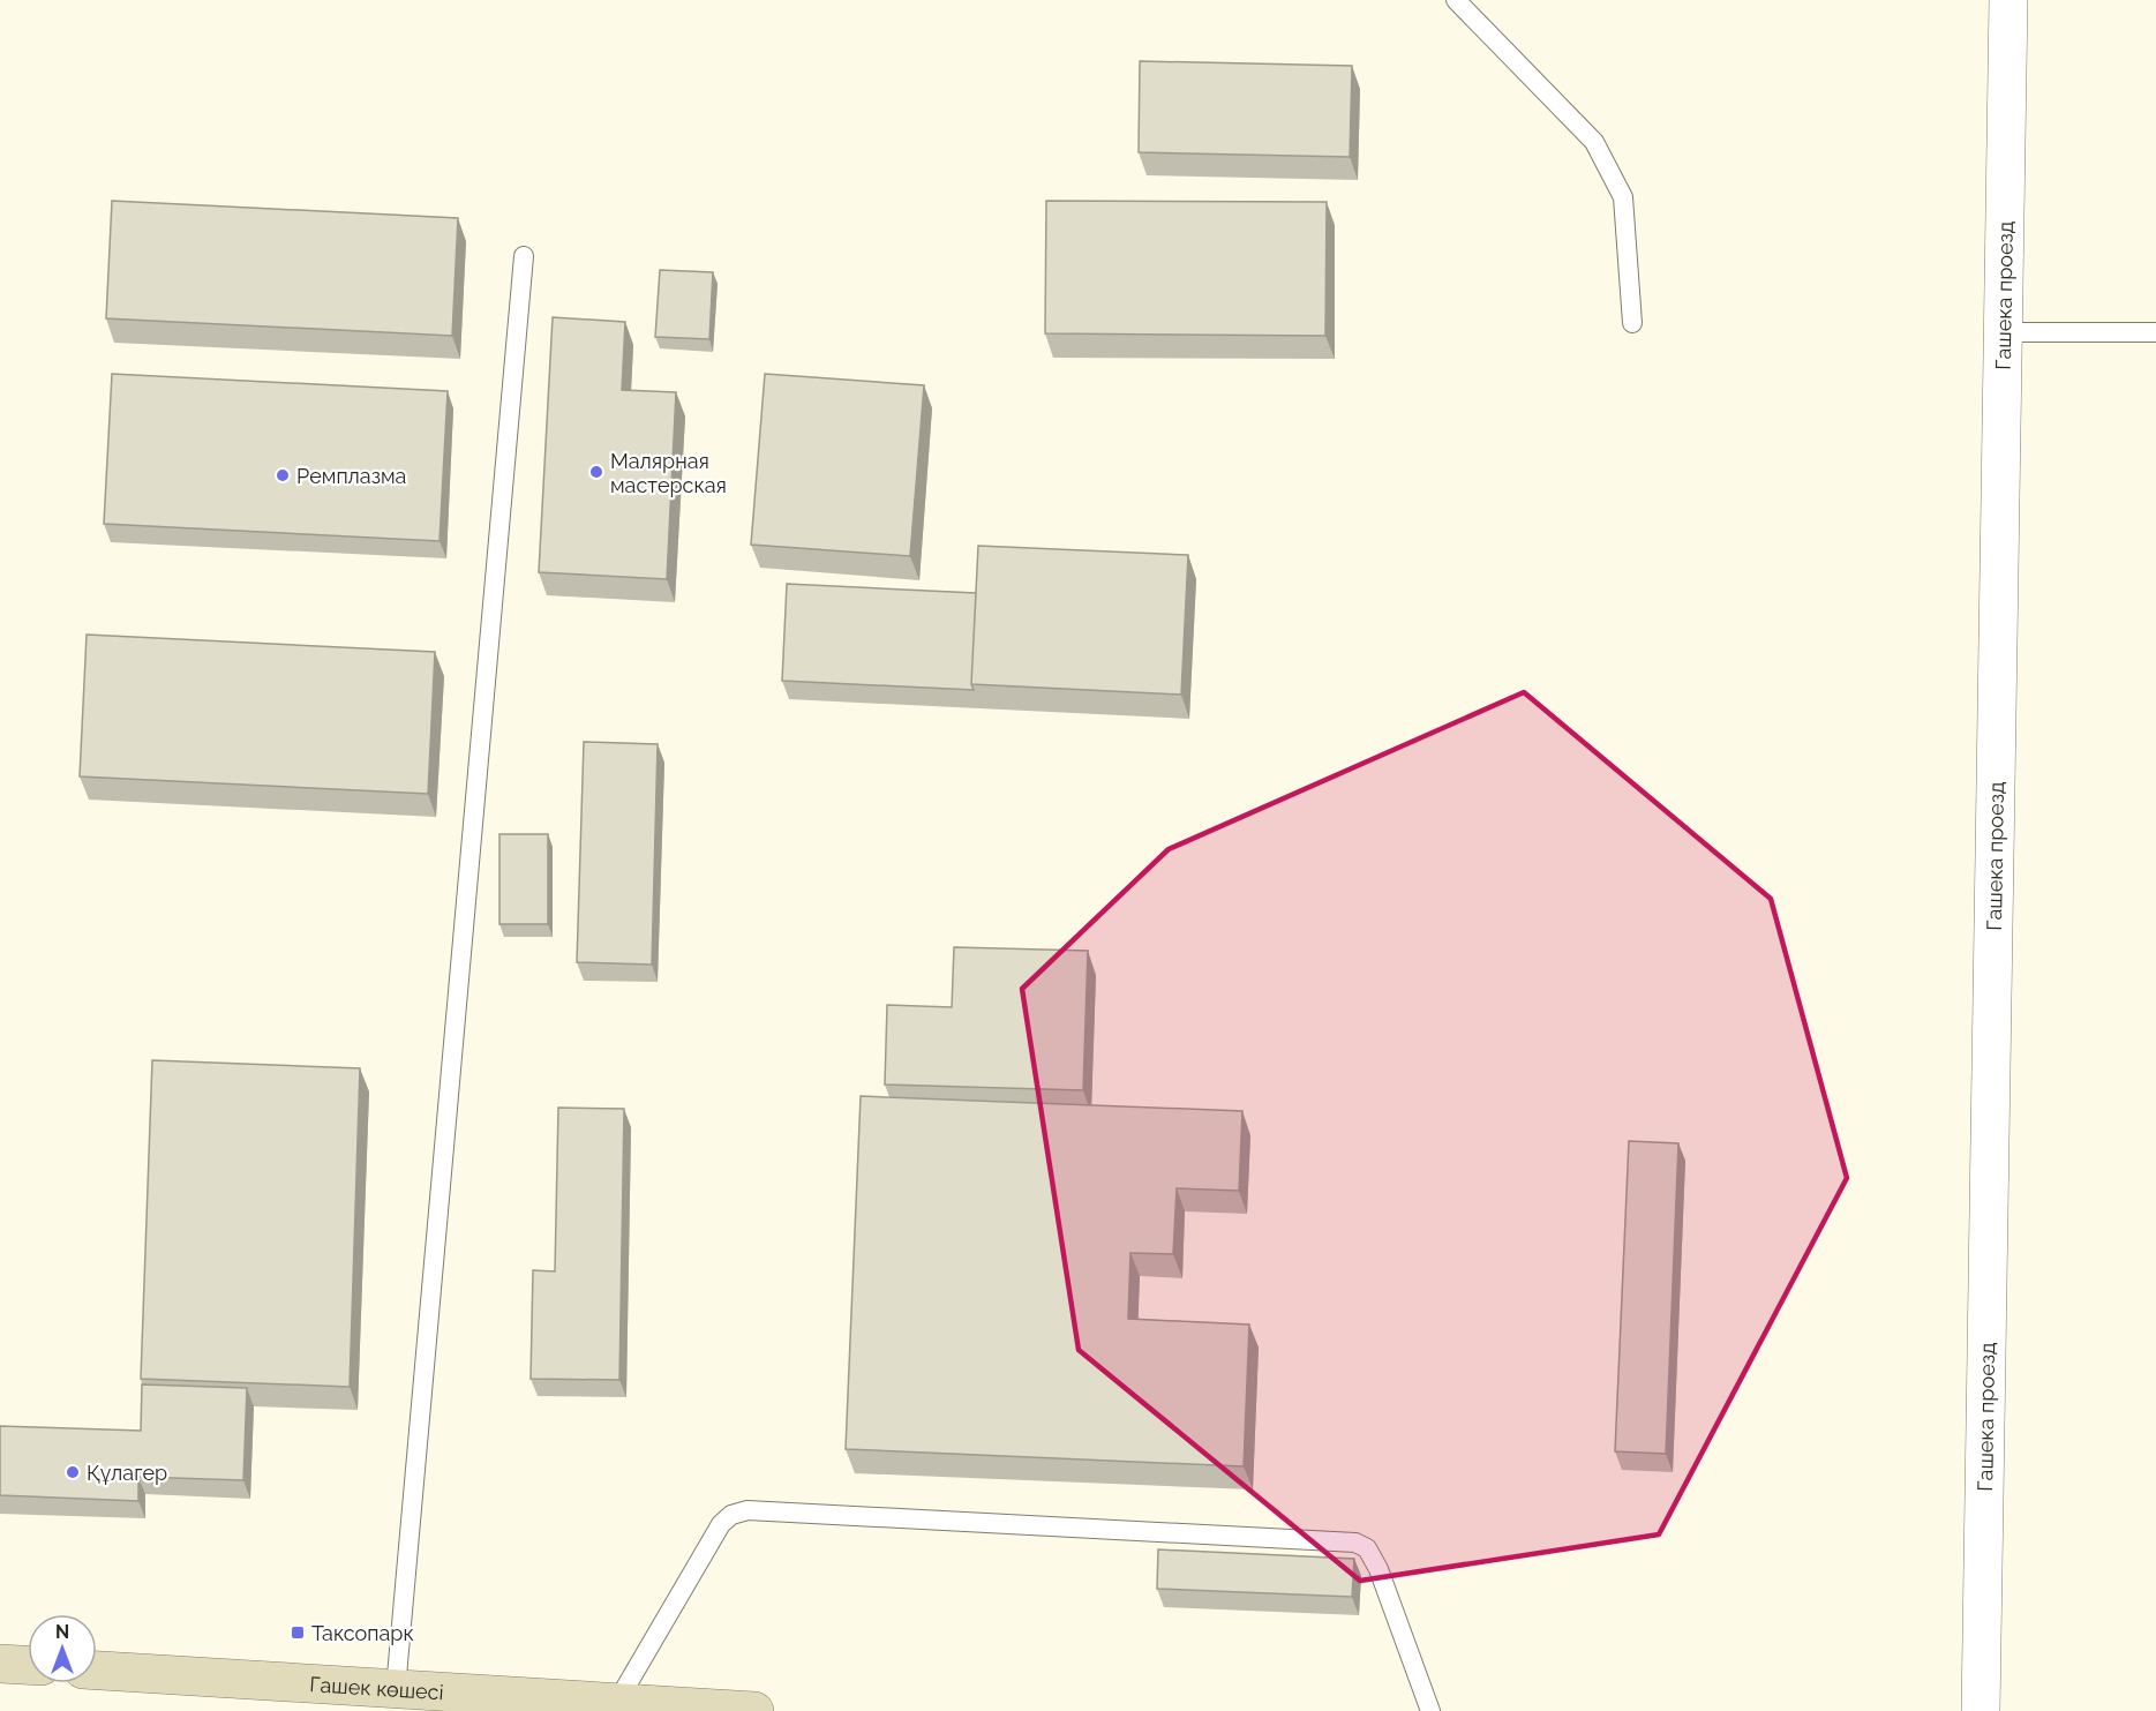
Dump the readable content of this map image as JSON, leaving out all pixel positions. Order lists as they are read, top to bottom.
{
  "streets": {
    "main road": ["Гашек көшесі"],
    "street": ["Гашека проезд"]
  },
  "places": {
    "other": ["Малярная мастерская", "Ремплазма", "Құлагер"],
    "transit": ["Таксопарк"]
  },
  "north": "top"
}
